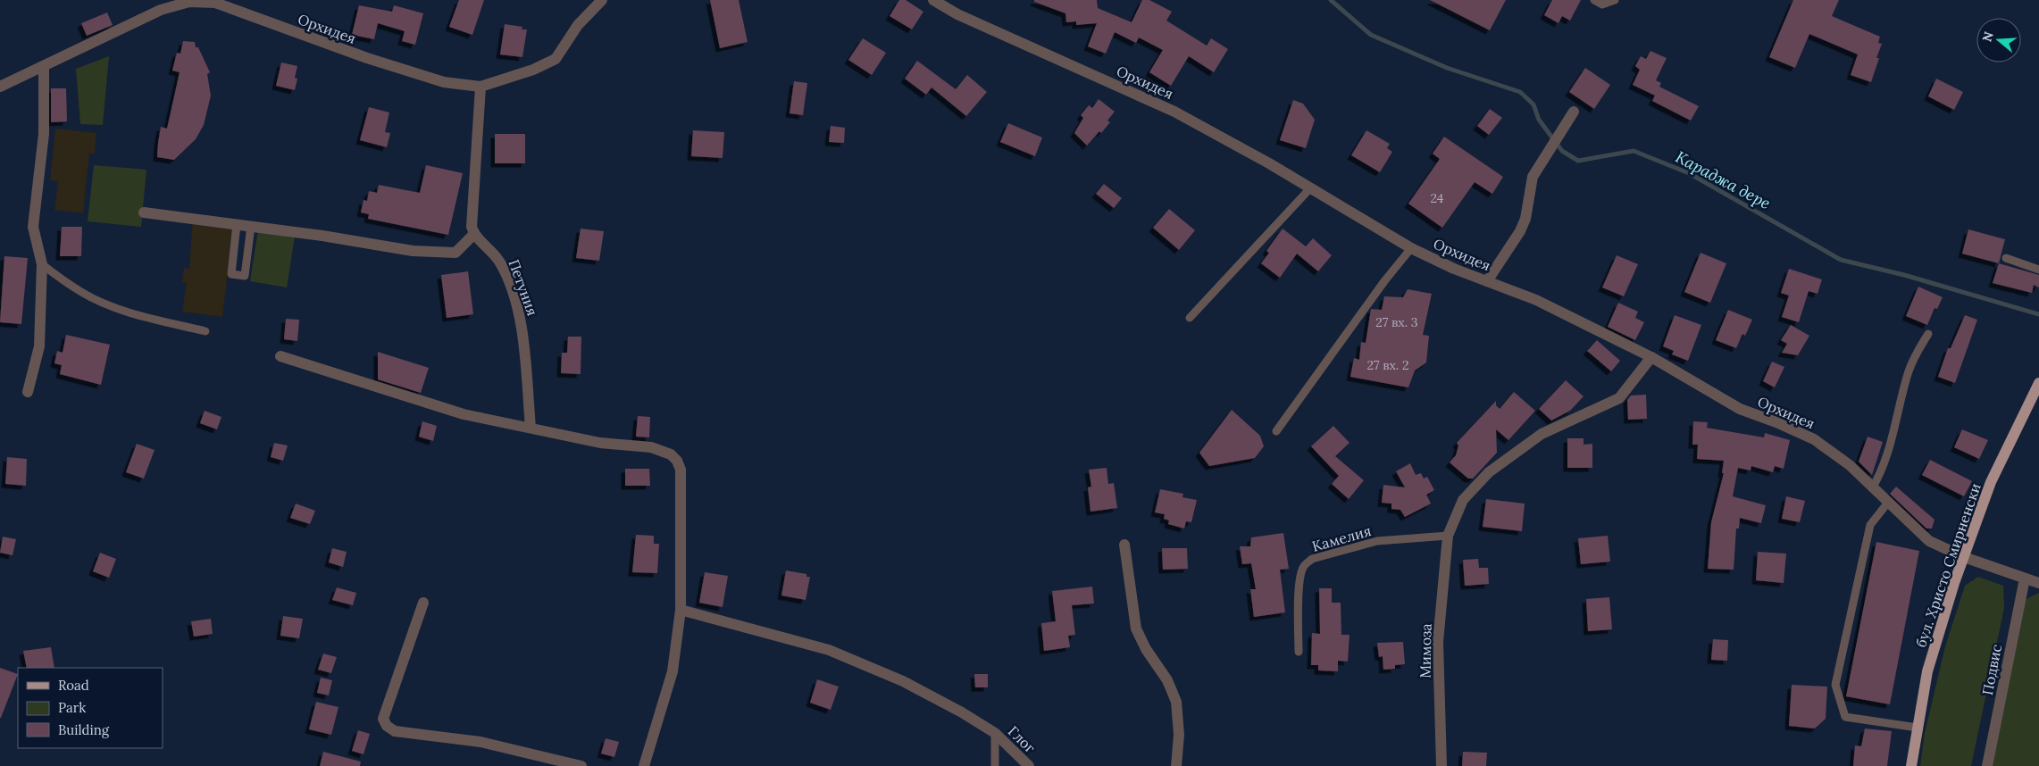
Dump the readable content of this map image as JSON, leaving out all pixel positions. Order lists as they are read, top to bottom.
{
  "streets": {
    "main road": ["бул. Христо Смирненски"],
    "street": [
      "Орхидея",
      "Петуния",
      "Мимоза",
      "Подвис",
      "Глог"
    ],
    "lane": ["Камелия"]
  },
  "crossings": [
    ["Орхидея", "бул. Христо Смирненски"],
    ["Орхидея", "Мимоза"],
    ["Камелия", "Мимоза"]
  ],
  "water": ["Караджа дере"],
  "house_numbers": ["24", "27 вх. 3", "27 вх. 2"],
  "legend": ["Road", "Park", "Building"],
  "north": "left"
}
